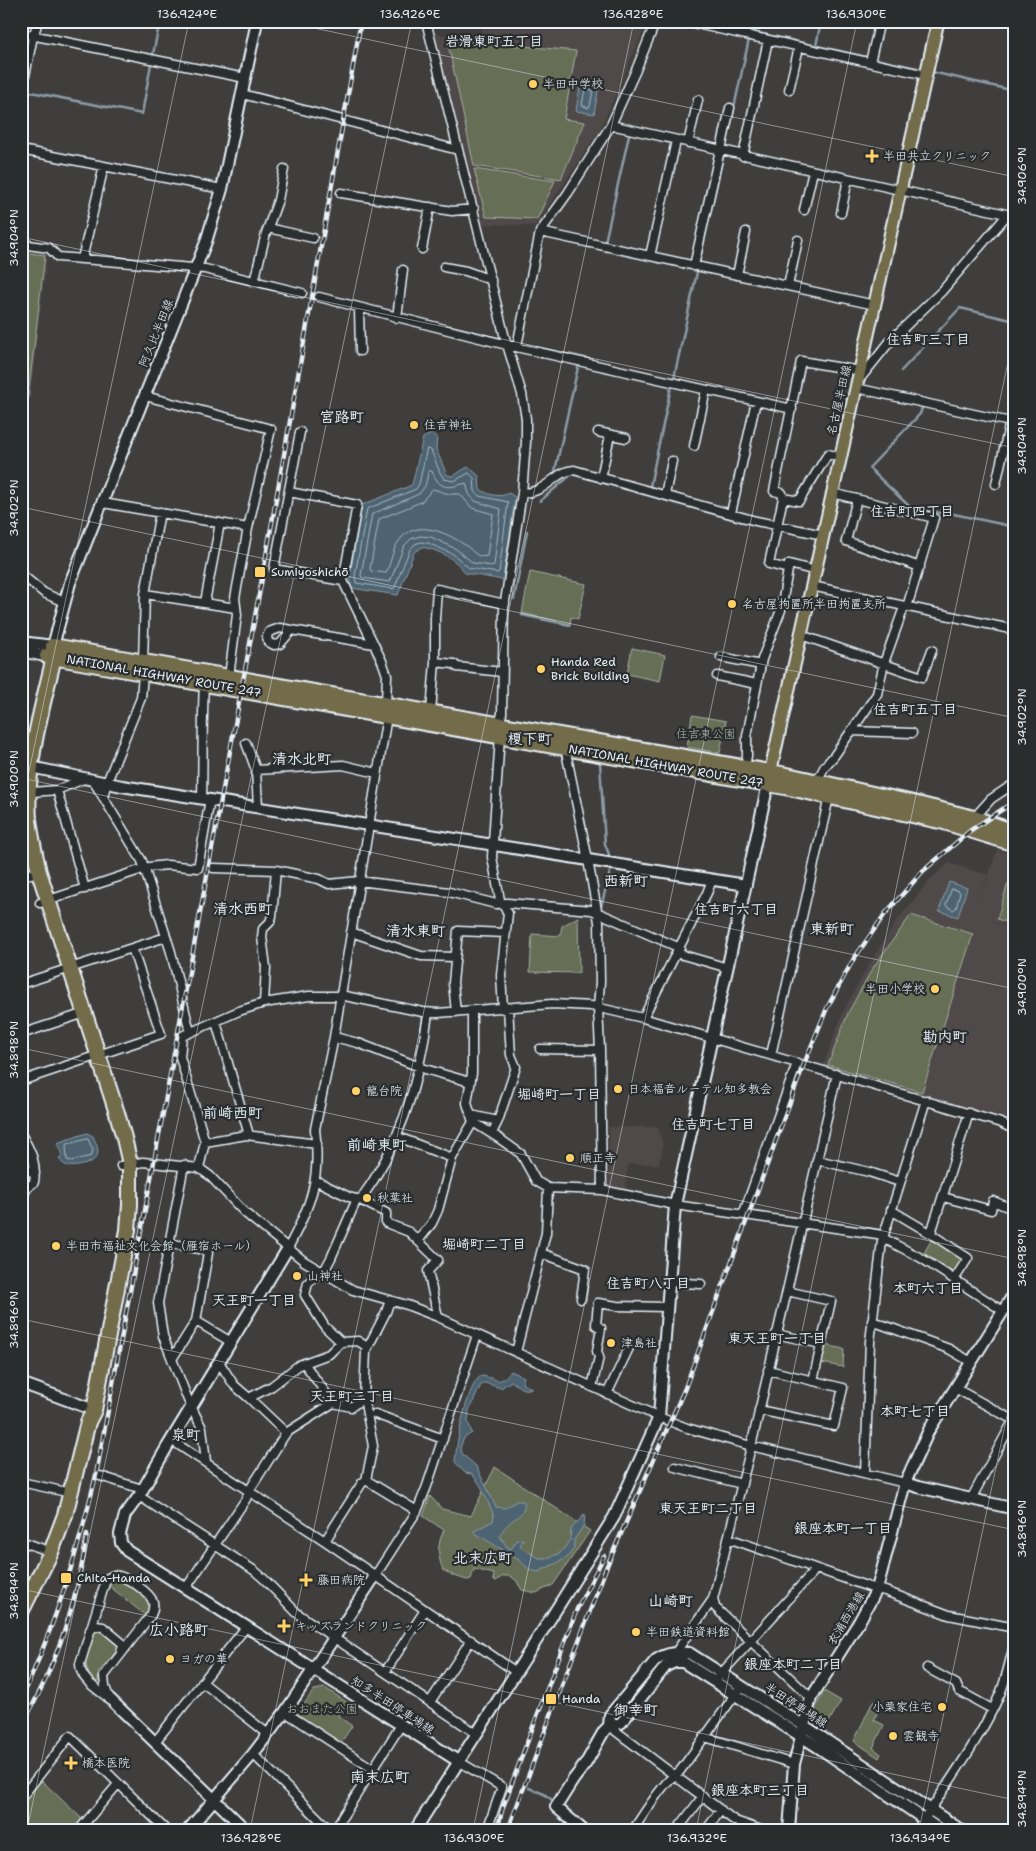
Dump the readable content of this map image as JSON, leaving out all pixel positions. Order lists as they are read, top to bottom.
{
  "streets": {
    "highway": ["NATIONAL HIGHWAY ROUTE 247"],
    "main road": [
      "阿久比半田線",
      "名古屋半田線",
      "衣浦西港線",
      "知多半田停車場線",
      "半田停車場線"
    ]
  },
  "crossings": [
    ["阿久比半田線", "NATIONAL HIGHWAY ROUTE 247"],
    ["名古屋半田線", "NATIONAL HIGHWAY ROUTE 247"],
    ["衣浦西港線", "半田停車場線"]
  ],
  "districts": [
    "岩滑東町五丁目",
    "住吉町三丁目",
    "宮路町",
    "住吉町四丁目",
    "住吉町五丁目",
    "榎下町",
    "清水北町",
    "西新町",
    "清水西町",
    "住吉町六丁目",
    "東新町",
    "清水東町",
    "勘内町",
    "堀崎町一丁目",
    "前崎西町",
    "住吉町七丁目",
    "前崎東町",
    "堀崎町二丁目",
    "住吉町八丁目",
    "本町六丁目",
    "天王町一丁目",
    "東天王町一丁目",
    "天王町二丁目",
    "本町七丁目",
    "泉町",
    "東天王町二丁目",
    "銀座本町一丁目",
    "北末広町",
    "山崎町",
    "広小路町",
    "銀座本町二丁目",
    "御幸町",
    "南末広町",
    "銀座本町三丁目"
  ],
  "parks": ["住吉東公園", "おおまた公園"],
  "places": {
    "other": [
      "半田中学校",
      "住吉神社",
      "名古屋拘置所半田拘置支所",
      "Handa Red Brick Building",
      "半田小学校",
      "日本福音ルーテル知多教会",
      "龍台院",
      "順正寺",
      "秋葉社",
      "半田市福祉文化会館（雁宿ホール）",
      "山神社",
      "津島社",
      "半田鉄道資料館",
      "ヨガの華",
      "小栗家住宅",
      "雲観寺"
    ],
    "health": [
      "半田共立クリニック",
      "藤田病院",
      "キッズランドクリニック",
      "橋本医院"
    ],
    "transit": ["Sumiyoshichō", "Chita-Handa", "Handa"]
  },
  "coordinates": [
    "136.924°E",
    "136.926°E",
    "136.928°E",
    "136.930°E",
    "34.906°N",
    "34.904°N",
    "34.902°N",
    "34.900°N",
    "34.898°N",
    "34.896°N",
    "34.894°N",
    "136.932°E",
    "136.934°E"
  ]
}
